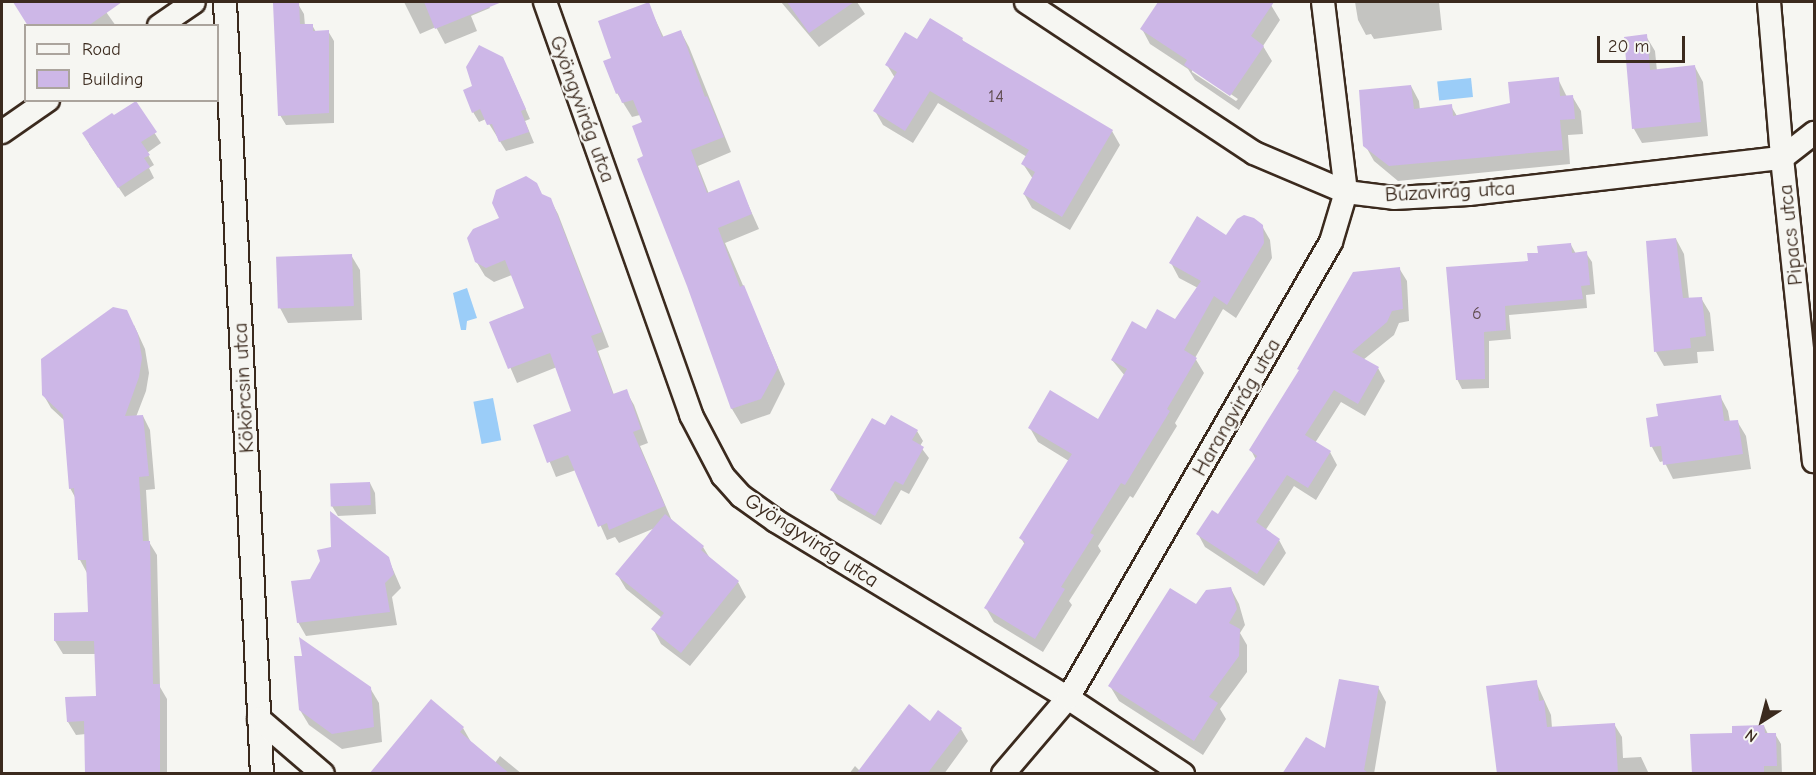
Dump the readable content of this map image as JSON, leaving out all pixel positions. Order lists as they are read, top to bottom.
{
  "streets": {
    "street": [
      "Gyöngyvirág utca",
      "Búzavirág utca",
      "Pipacs utca",
      "Kökörcsin utca",
      "Harangvirág utca"
    ]
  },
  "crossings": [
    ["Gyöngyvirág utca", "Harangvirág utca"],
    ["Búzavirág utca", "Pipacs utca"],
    ["Búzavirág utca", "Harangvirág utca"]
  ],
  "house_numbers": ["14", "6"],
  "legend": ["Road", "Building"],
  "scale_bar": "20 m",
  "north": "bottom left"
}
